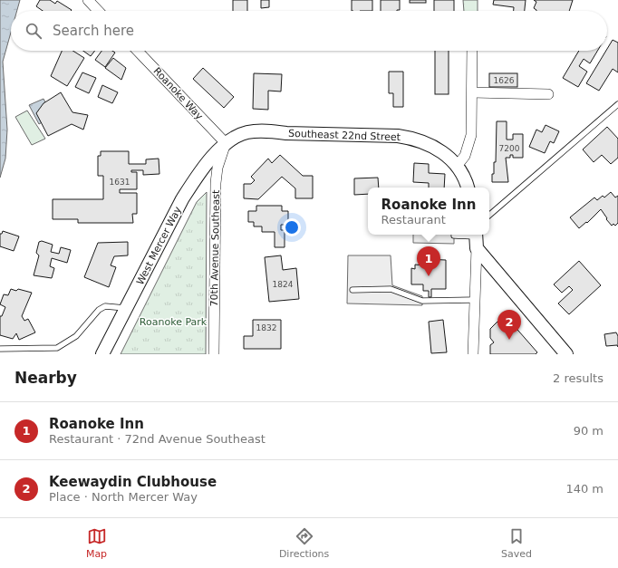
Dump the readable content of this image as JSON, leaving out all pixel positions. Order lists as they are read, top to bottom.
{
  "streets": {
    "street": [
      "Roanoke Way",
      "Southeast 22nd Street",
      "West Mercer Way",
      "70th Avenue Southeast"
    ]
  },
  "crossings": [
    ["Roanoke Way", "Southeast 22nd Street"],
    ["Roanoke Way", "West Mercer Way"],
    ["Roanoke Way", "70th Avenue Southeast"],
    ["Southeast 22nd Street", "West Mercer Way"],
    ["Southeast 22nd Street", "70th Avenue Southeast"],
    ["West Mercer Way", "70th Avenue Southeast"]
  ],
  "parks": ["Roanoke Park"],
  "house_numbers": [
    "1626",
    "7200",
    "1631",
    "1824",
    "1832"
  ],
  "page": {
    "search": "Search here",
    "popup": ["Roanoke Inn", "Restaurant"],
    "pins": ["1", "2"],
    "heading": ["Nearby", "2 results"],
    "list": [
      {
        "mark": "1",
        "name": "Roanoke Inn",
        "note": "Restaurant · 72nd Avenue Southeast",
        "value": "90 m"
      },
      {
        "mark": "2",
        "name": "Keewaydin Clubhouse",
        "note": "Place · North Mercer Way",
        "value": "140 m"
      }
    ],
    "nav": ["Map", "Directions", "Saved"]
  }
}
